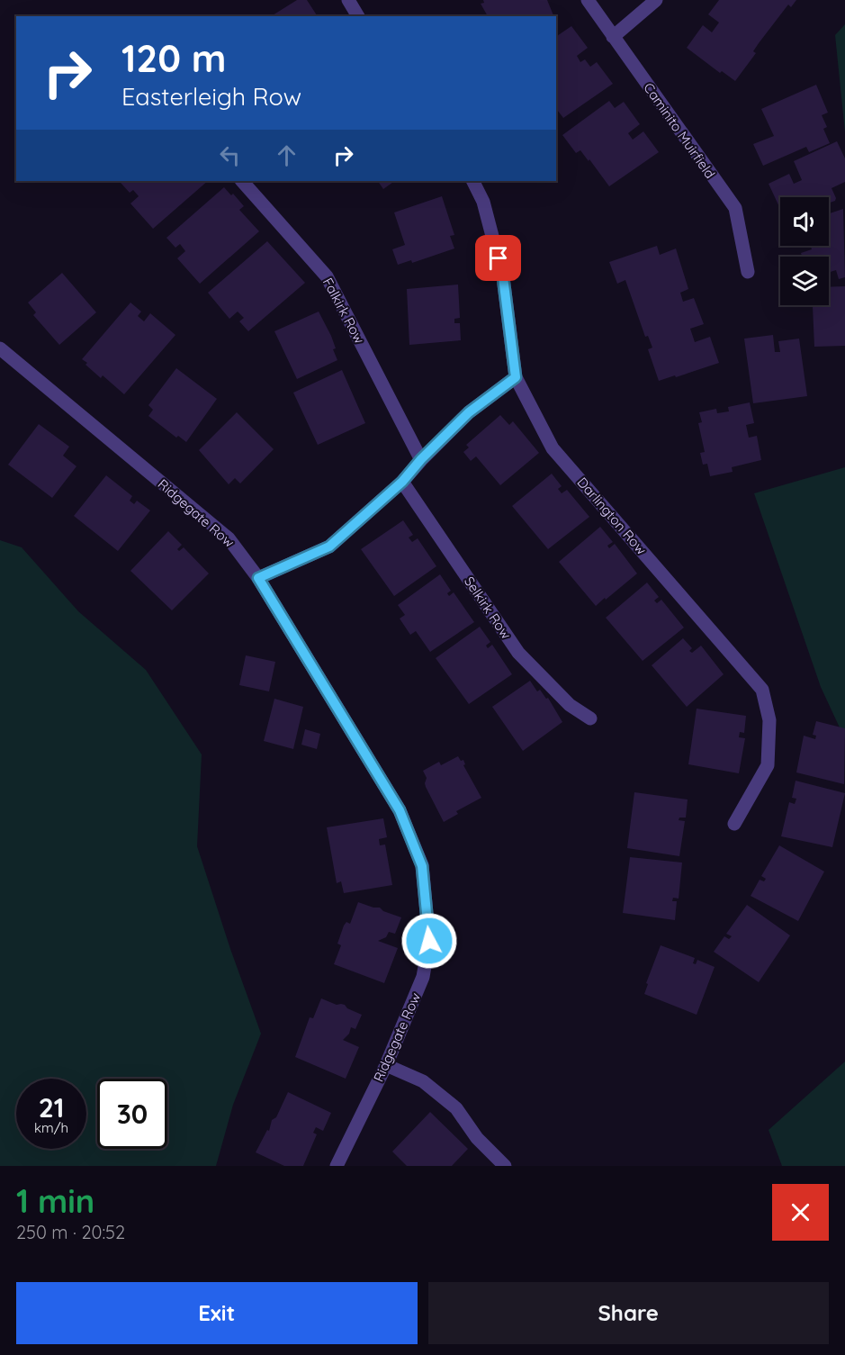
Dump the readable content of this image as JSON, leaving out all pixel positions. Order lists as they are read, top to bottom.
{
  "streets": {
    "street": [
      "Caminito Muirfield",
      "Falkirk Row",
      "Ridgegate Row",
      "Darlington Row",
      "Selkirk Row"
    ]
  },
  "page": {
    "turn": ["120 m", "Easterleigh Row"],
    "speed": "21 km/h",
    "limit": "30",
    "heading": ["1 min", "250 m · 20:52"],
    "buttons": ["Exit", "Share"]
  }
}
